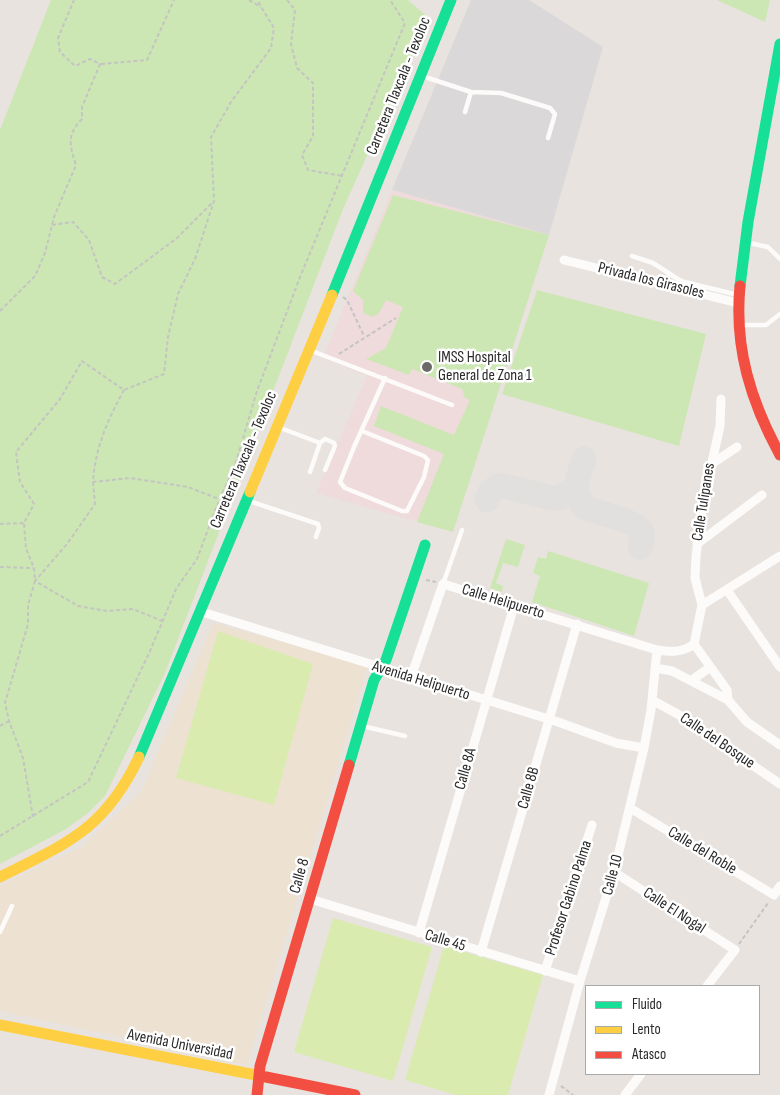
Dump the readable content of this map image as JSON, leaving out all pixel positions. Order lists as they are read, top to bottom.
{
  "streets": {
    "main road": ["Carretera Tlaxcala - Texoloc", "Calle 8", "Avenida Universidad"],
    "street": [
      "Privada los Girasoles",
      "Calle Tulipanes",
      "Calle Helipuerto",
      "Avenida Helipuerto",
      "Calle del Bosque",
      "Calle 8A",
      "Calle 8B",
      "Calle del Roble",
      "Calle 10",
      "Profesor Gabino Palma",
      "Calle El Nogal",
      "Calle 45"
    ]
  },
  "crossings": [
    ["Carretera Tlaxcala - Texoloc", "Avenida Helipuerto"],
    ["Calle Helipuerto", "Avenida Helipuerto"],
    ["Calle Helipuerto", "Calle 8A"],
    ["Calle Helipuerto", "Calle 8B"],
    ["Calle Helipuerto", "Calle 10"],
    ["Avenida Helipuerto", "Calle 8A"],
    ["Avenida Helipuerto", "Calle 8B"],
    ["Avenida Helipuerto", "Calle 10"],
    ["Avenida Helipuerto", "Calle 8"],
    ["Calle del Bosque", "Calle 10"],
    ["Calle 8A", "Calle 45"],
    ["Calle 8B", "Calle 45"],
    ["Calle del Roble", "Calle 10"],
    ["Calle 10", "Calle El Nogal"],
    ["Calle 10", "Calle 45"],
    ["Calle 8", "Calle 45"],
    ["Calle 8", "Avenida Universidad"],
    ["Profesor Gabino Palma", "Calle 45"]
  ],
  "places": ["IMSS Hospital General de Zona 1"],
  "legend": ["Fluido", "Lento", "Atasco"]
}
